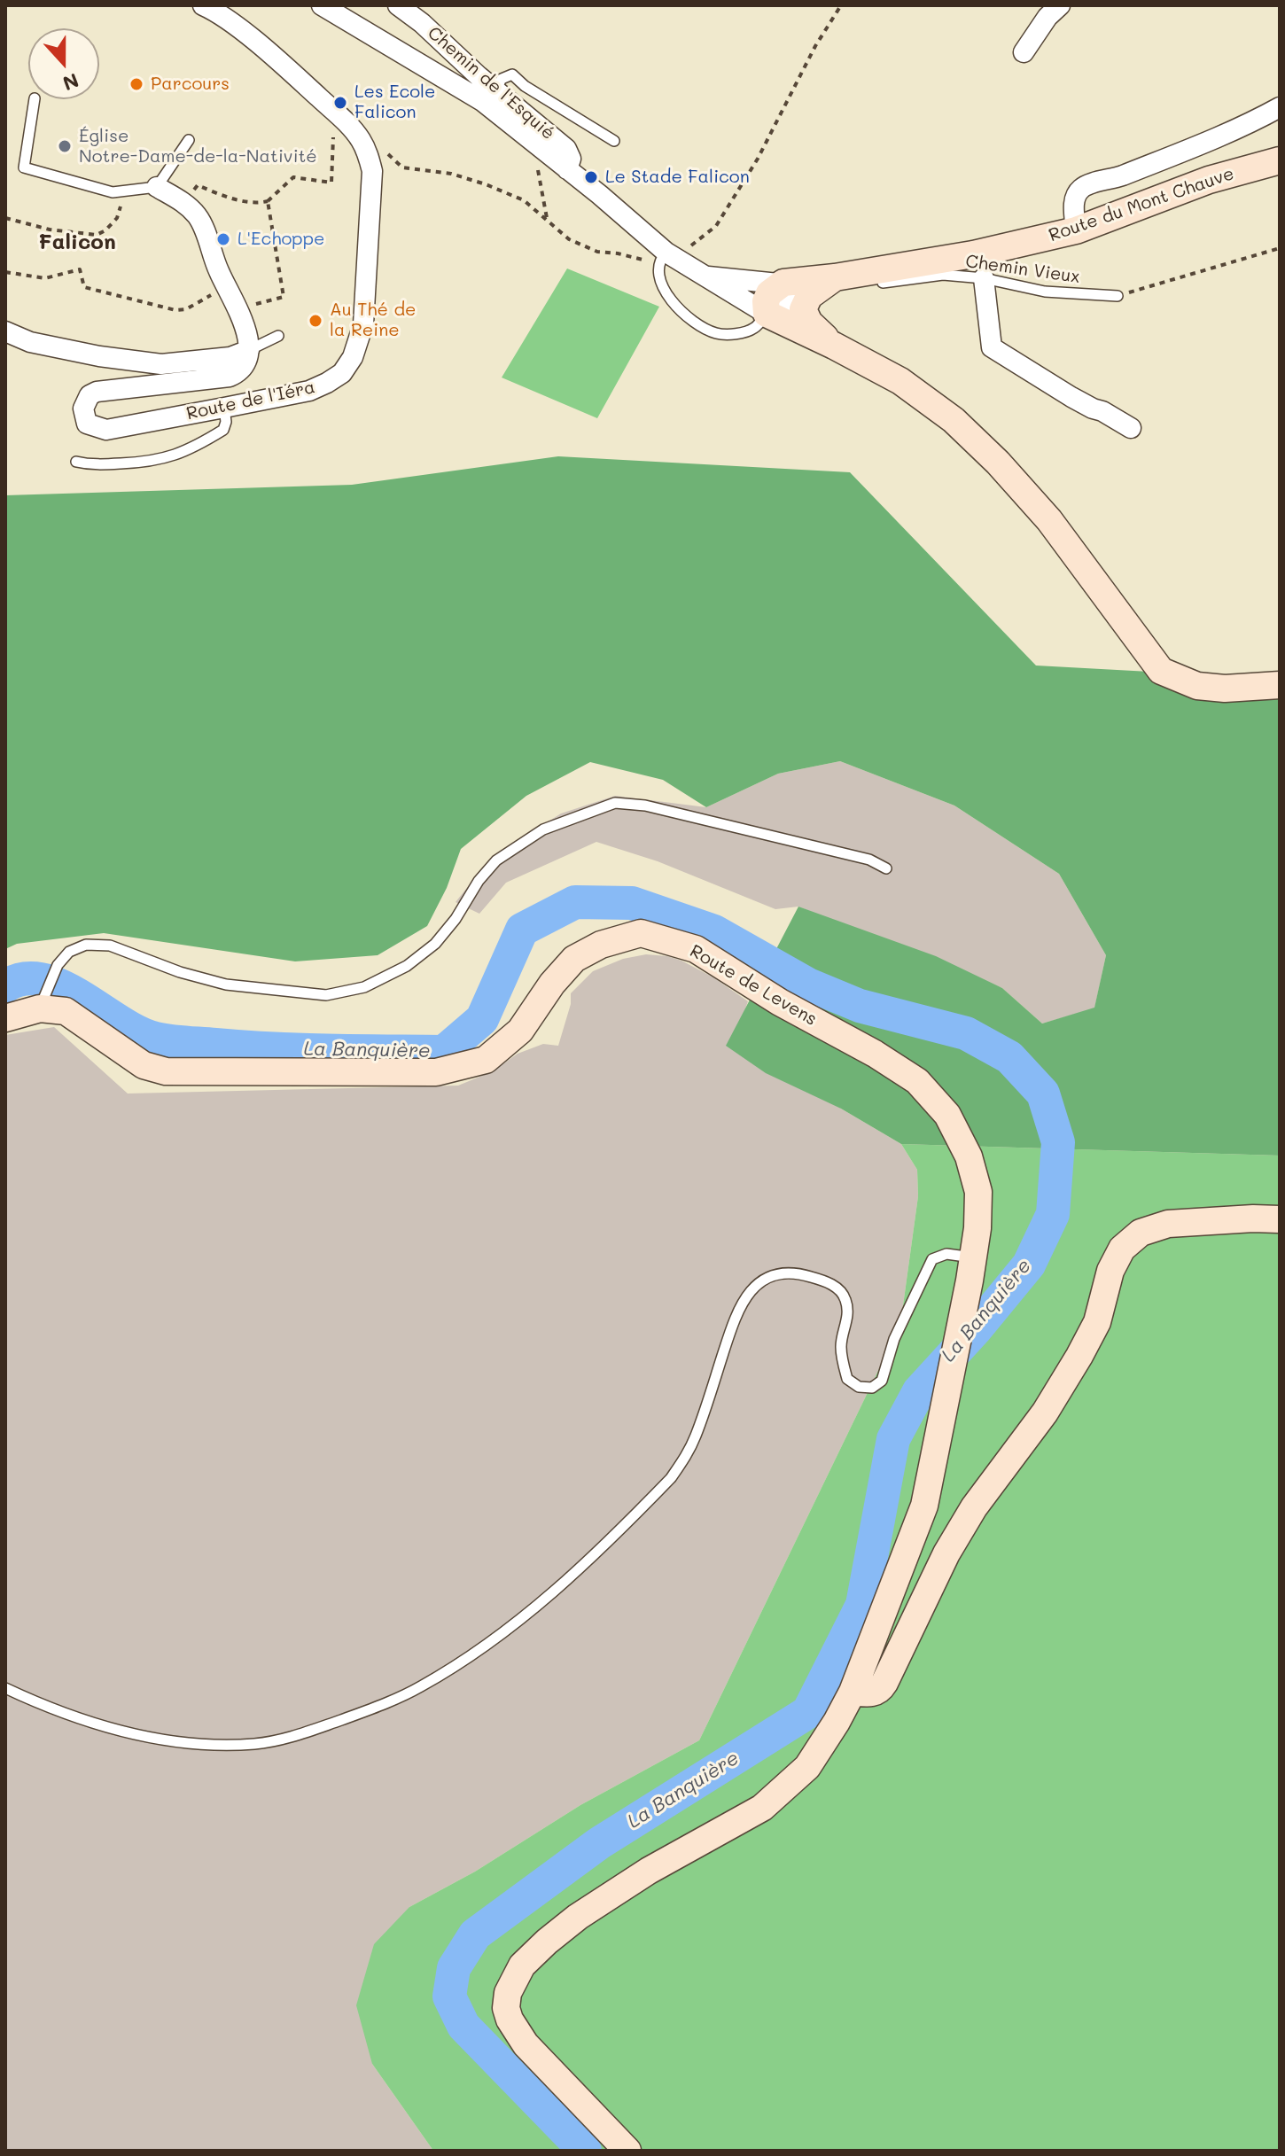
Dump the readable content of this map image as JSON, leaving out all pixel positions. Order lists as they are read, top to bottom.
{
  "streets": {
    "street": [
      "Chemin de l'Esquié",
      "Route du Mont Chauve",
      "Route de l'Iéra",
      "Route de Levens"
    ],
    "lane": ["Chemin Vieux"]
  },
  "districts": ["Falicon"],
  "water": ["La Banquière"],
  "places": [
    "Parcours",
    "Les Ecole Falicon",
    "Église Notre-Dame-de-la-Nativité",
    "Le Stade Falicon",
    "L'Echoppe",
    "Au Thé de la Reine"
  ],
  "north": "bottom"
}
